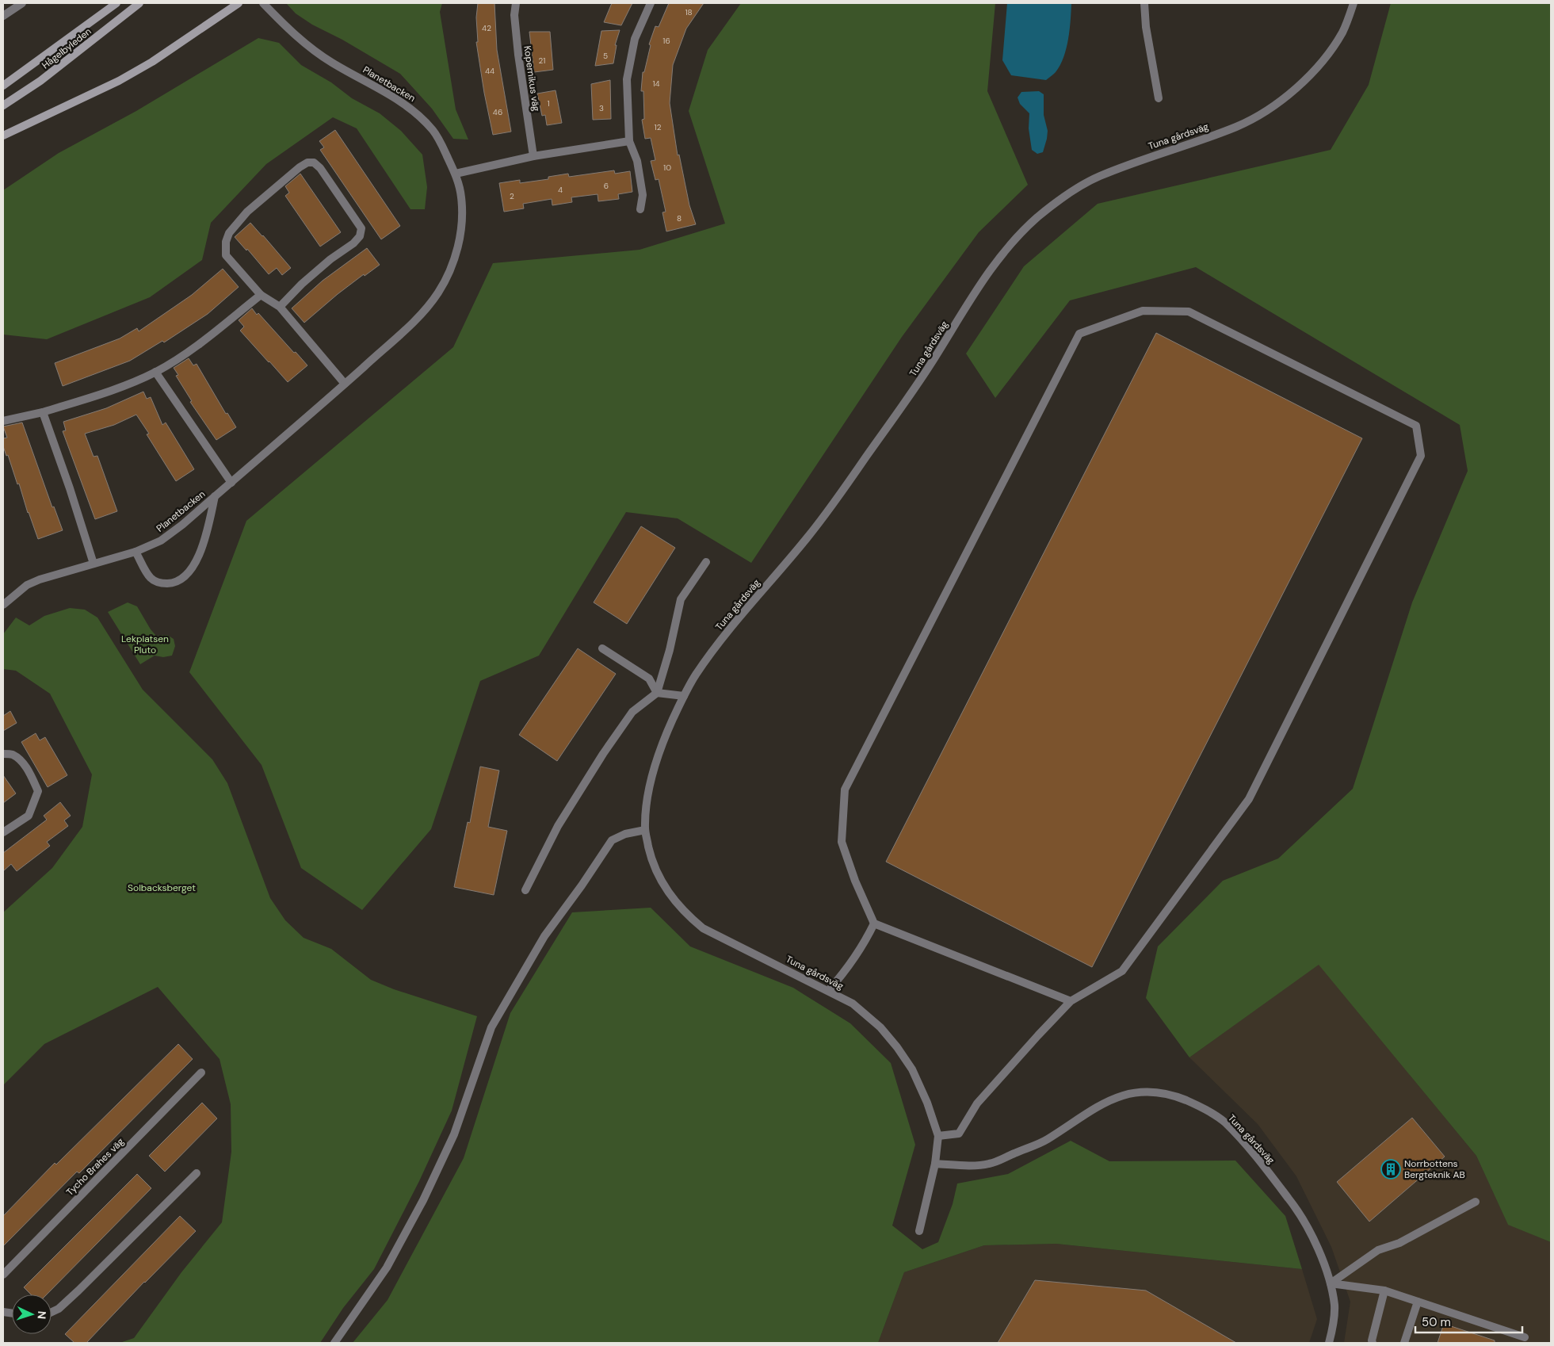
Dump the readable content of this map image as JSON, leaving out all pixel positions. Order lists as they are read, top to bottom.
{
  "streets": {
    "main road": ["Hågelbyleden"],
    "street": [
      "Kopernikus väg",
      "Planetbacken",
      "Tuna gårdsväg",
      "Tycho Brahes väg"
    ]
  },
  "parks": ["Lekplatsen Pluto", "Solbacksberget"],
  "places": {
    "building": ["Norrbottens Bergteknik AB"]
  },
  "house_numbers": [
    "18",
    "42",
    "16",
    "5",
    "21",
    "44",
    "14",
    "1",
    "3",
    "46",
    "12",
    "10",
    "6",
    "4",
    "2",
    "8"
  ],
  "scale_bar": "50 m",
  "north": "right"
}
